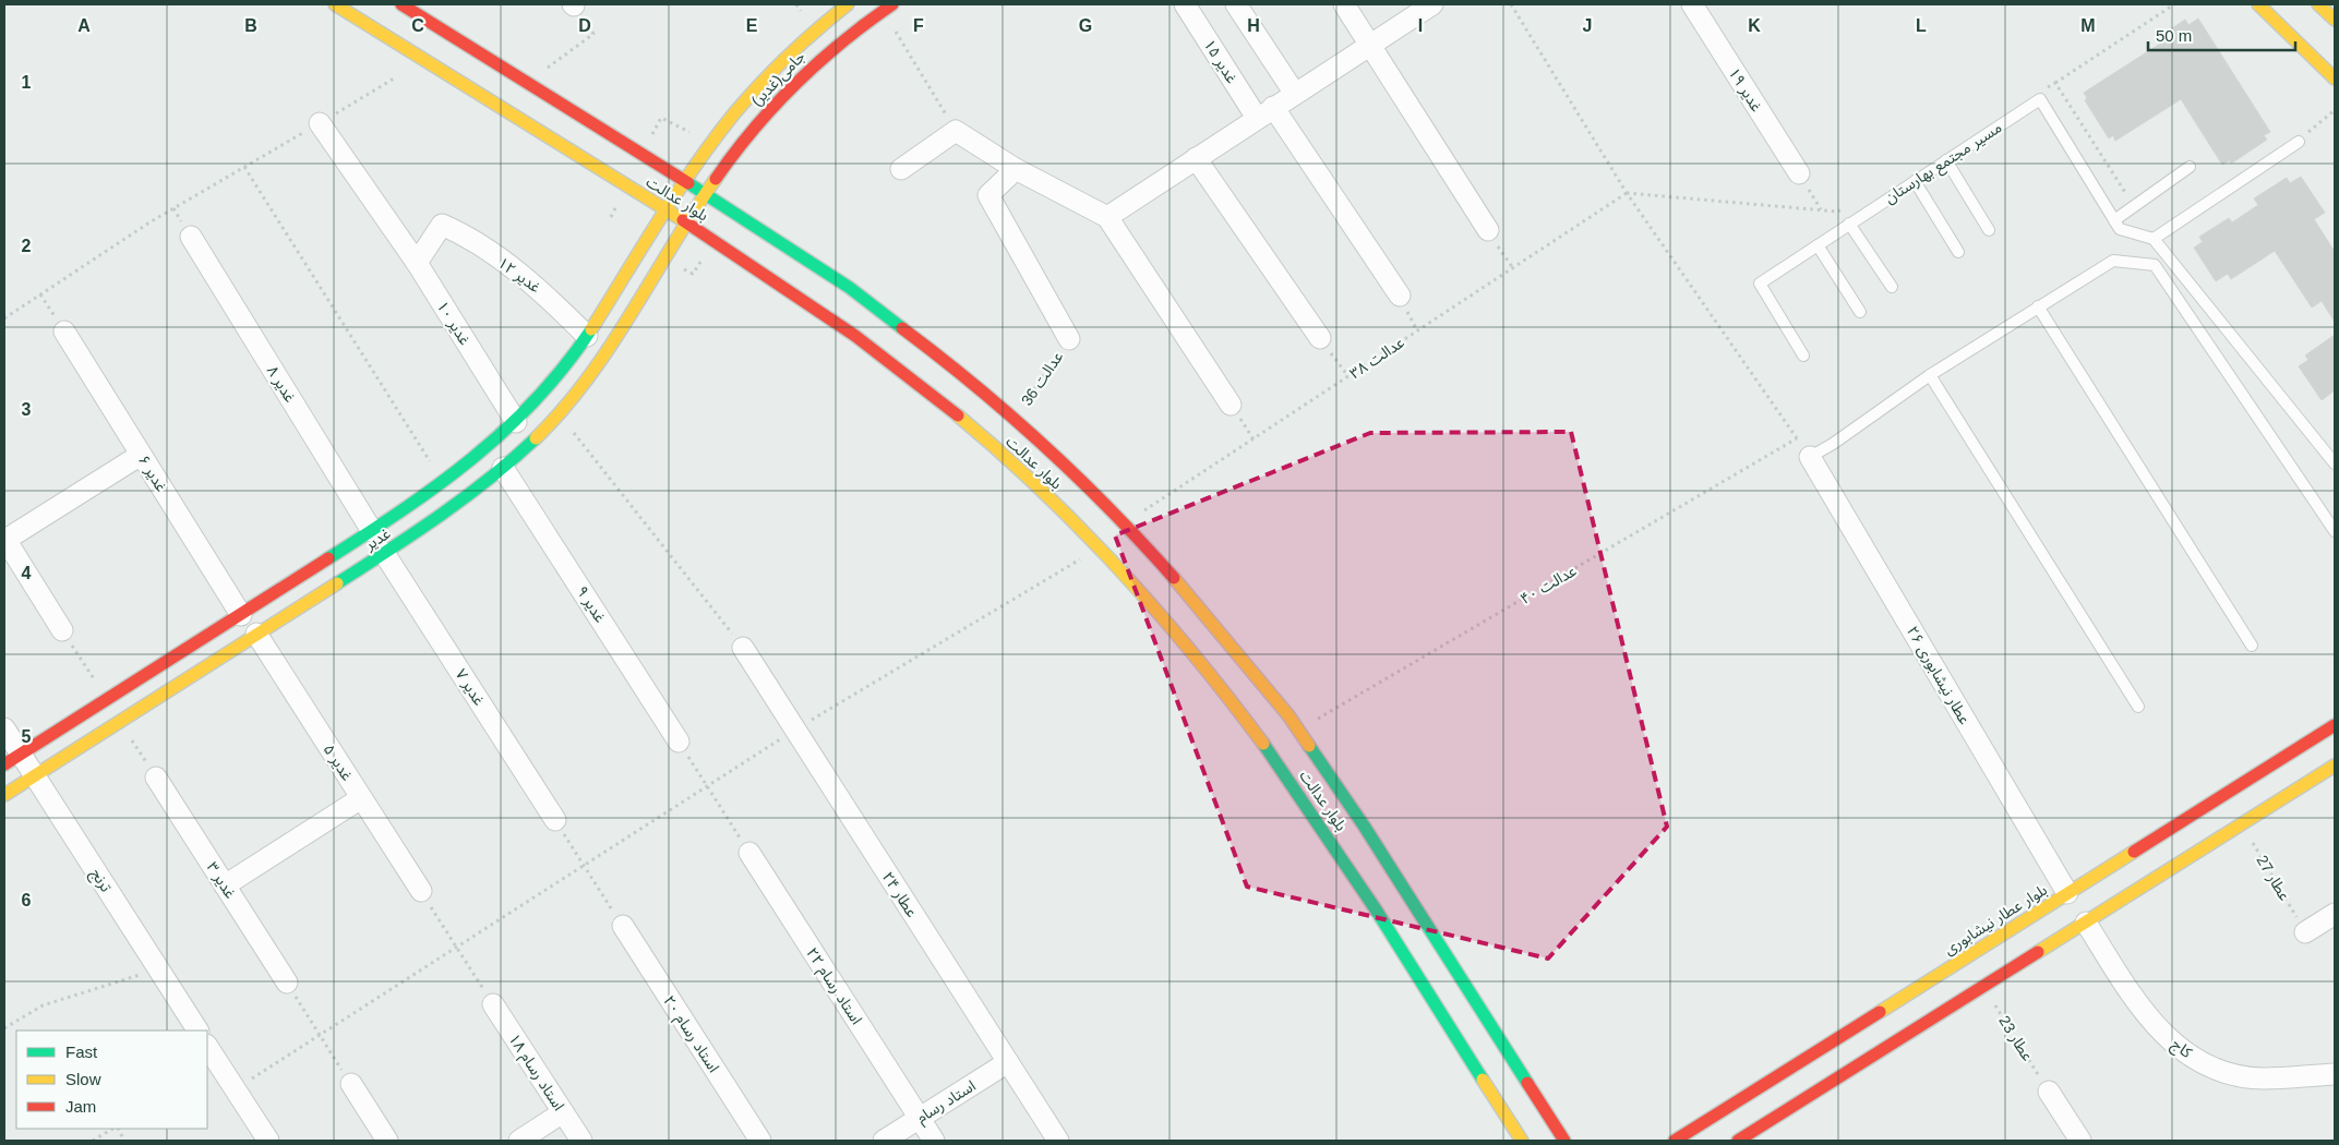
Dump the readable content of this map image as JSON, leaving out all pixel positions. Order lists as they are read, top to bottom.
{
  "streets": {
    "street": [
      "غدیر ۱۵",
      "جامی(غدیر)",
      "غدیر ۱۹",
      "بلوار عدالت",
      "غدیر ۱۲",
      "غدیر ۱۰",
      "غدیر ۸",
      "غدیر ۶",
      "غدیر",
      "غدیر ۹",
      "عطار نیشابوری ۲۶",
      "غدیر ۷",
      "غدیر ۵",
      "ترنج",
      "غدیر ۳",
      "عطار ۲۴",
      "بلوار عطار نیشابوری",
      "استاد رسام ۲۲",
      "استاد رسام ۲۰",
      "کاج",
      "استاد رسام ۱۸",
      "استاد رسام"
    ],
    "lane": ["مسیر مجتمع بهارستان"],
    "path": [
      "عدالت ۳۸",
      "عدالت 36",
      "عدالت ۴۰",
      "عطار 27",
      "عطار 23"
    ]
  },
  "crossings": [
    ["جامی(غدیر)", "بلوار عدالت"],
    ["جامی(غدیر)", "غدیر"],
    ["بلوار عدالت", "عدالت ۳۸"],
    ["بلوار عدالت", "عدالت 36"],
    ["بلوار عدالت", "غدیر"],
    ["بلوار عدالت", "عدالت ۴۰"],
    ["غدیر ۱۲", "غدیر ۱۰"],
    ["غدیر ۱۲", "غدیر"],
    ["غدیر ۱۰", "غدیر"],
    ["غدیر ۸", "غدیر"],
    ["غدیر ۶", "غدیر"],
    ["غدیر", "غدیر ۹"],
    ["غدیر", "غدیر ۷"],
    ["غدیر", "غدیر ۵"],
    ["غدیر", "ترنج"],
    ["عطار نیشابوری ۲۶", "بلوار عطار نیشابوری"],
    ["عطار ۲۴", "استاد رسام"],
    ["استاد رسام ۲۲", "استاد رسام"]
  ],
  "legend": ["Fast", "Slow", "Jam"],
  "scale_bar": "50 m",
  "grid": {
    "columns": [
      "A",
      "B",
      "C",
      "D",
      "E",
      "F",
      "G",
      "H",
      "I",
      "J",
      "K",
      "L",
      "M"
    ],
    "rows": [
      "1",
      "2",
      "3",
      "4",
      "5",
      "6"
    ]
  }
}
